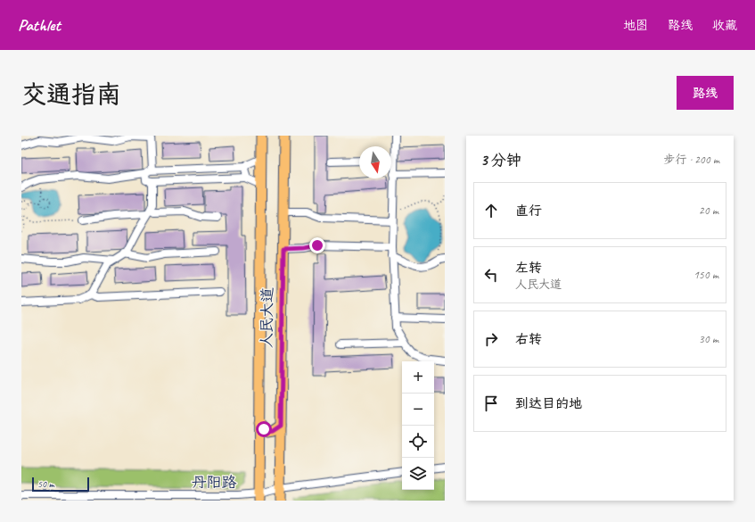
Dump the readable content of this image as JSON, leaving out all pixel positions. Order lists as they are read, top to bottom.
{
  "streets": {
    "main road": ["人民大道"],
    "street": ["丹阳路"]
  },
  "crossings": [
    ["人民大道", "丹阳路"]
  ],
  "scale_bar": "50 m",
  "north": "bottom",
  "page": {
    "header": "Pathlet",
    "nav": ["地图", "路线", "收藏"],
    "buttons": "路线",
    "title": "交通指南",
    "heading": ["3 分钟", "步行 · 200 m"],
    "list": [
      ["直行", "20 m"],
      ["左转", "人民大道", "150 m"],
      ["右转", "30 m"],
      "到达目的地"
    ],
    "map_buttons": ["+", "−"],
    "scale": "50 m"
  }
}
